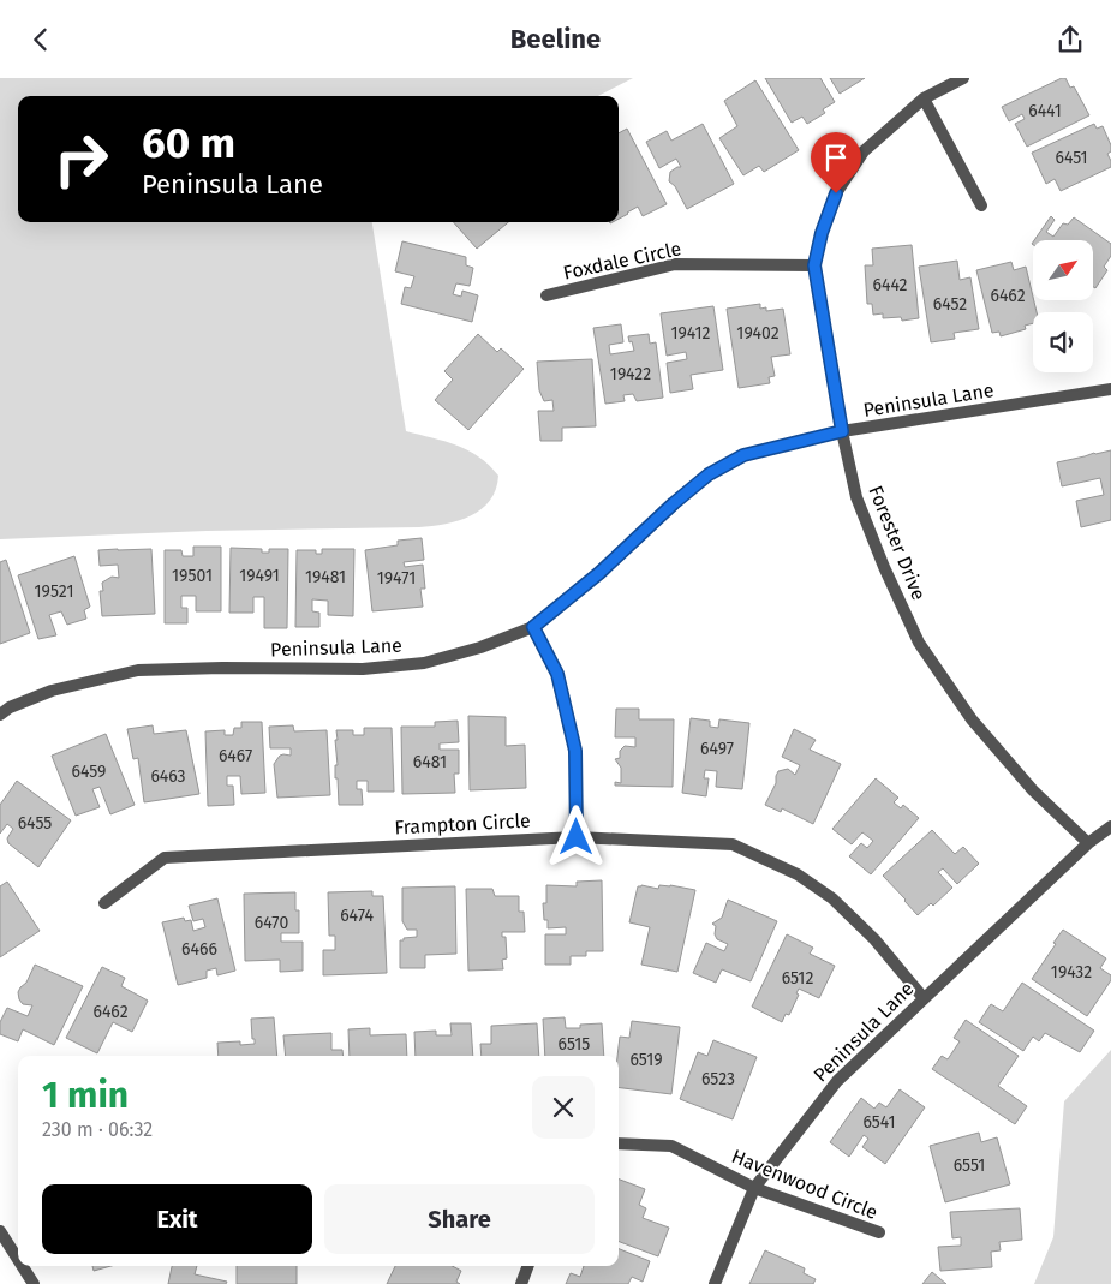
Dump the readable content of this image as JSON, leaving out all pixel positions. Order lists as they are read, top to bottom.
{
  "streets": {
    "street": [
      "Foxdale Circle",
      "Peninsula Lane",
      "Forester Drive",
      "Frampton Circle",
      "Havenwood Circle"
    ]
  },
  "crossings": [
    ["Foxdale Circle", "Forester Drive"],
    ["Peninsula Lane", "Forester Drive"],
    ["Peninsula Lane", "Frampton Circle"],
    ["Peninsula Lane", "Havenwood Circle"]
  ],
  "house_numbers": [
    "6441",
    "6451",
    "6442",
    "6462",
    "6452",
    "19412",
    "19402",
    "19422",
    "19501",
    "19491",
    "19481",
    "19471",
    "19521",
    "6497",
    "6467",
    "6481",
    "6459",
    "6463",
    "6455",
    "6474",
    "6470",
    "6466",
    "19432",
    "6512",
    "6462",
    "6515",
    "6519",
    "6523",
    "6541",
    "6551"
  ],
  "north": "top right",
  "page": {
    "header": "Beeline",
    "turn": ["60 m", "Peninsula Lane"],
    "heading": ["1 min", "230 m · 06:32"],
    "buttons": ["Exit", "Share"]
  }
}
